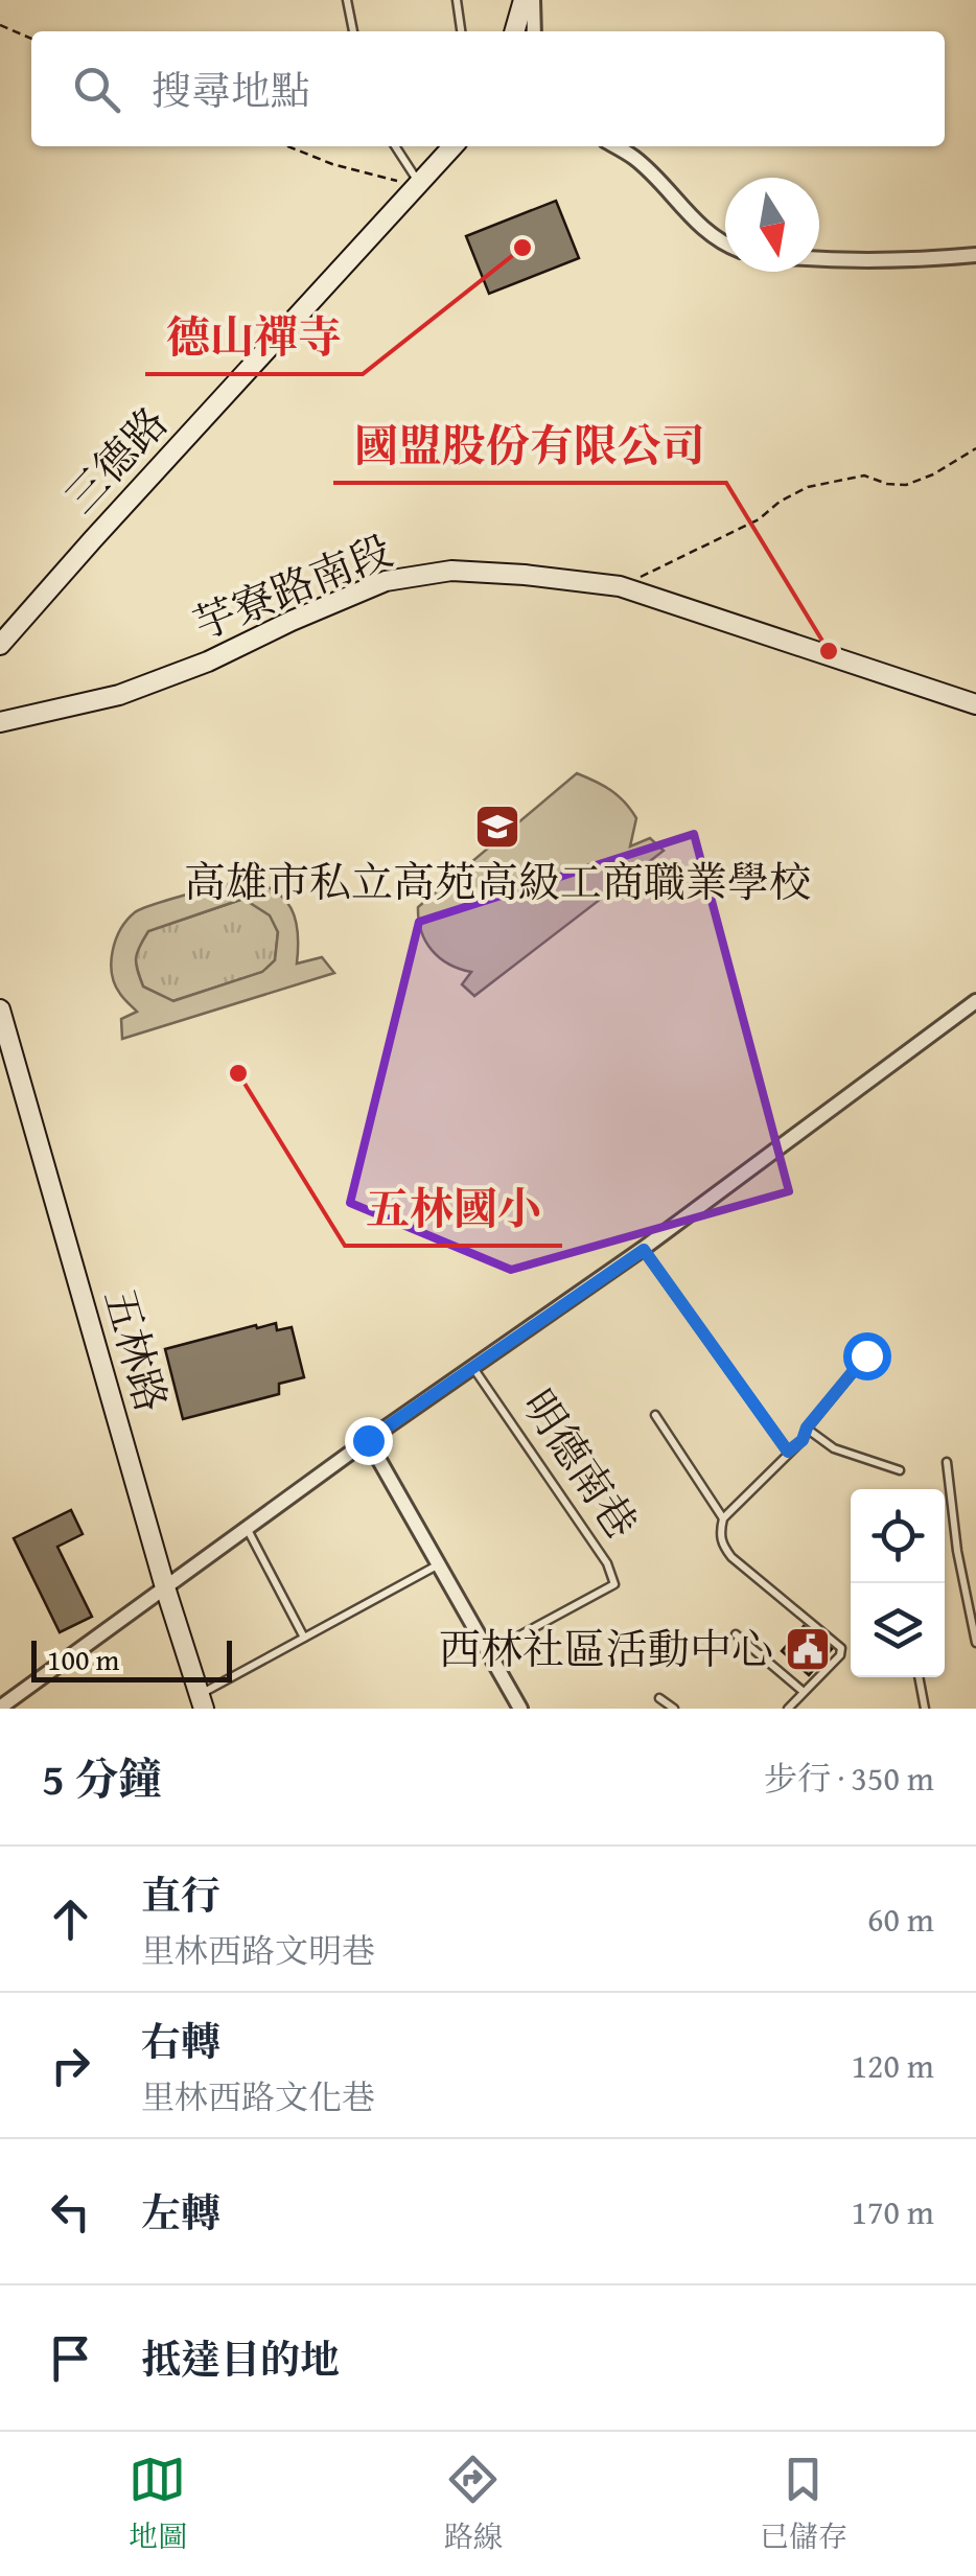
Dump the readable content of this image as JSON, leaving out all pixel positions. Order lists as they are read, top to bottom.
{
  "streets": {
    "street": ["三德路", "芋寮路南段", "五林路"],
    "lane": ["明德南巷"]
  },
  "places": {
    "other": ["德山禪寺", "國盟股份有限公司", "五林國小"],
    "school or university": ["高雄市私立高苑高級工商職業學校"],
    "public building": ["西林社區活動中心"]
  },
  "scale_bar": "100 m",
  "north": "bottom",
  "page": {
    "search": "搜尋地點",
    "scale": "100 m",
    "heading": ["5 分鐘", "步行 · 350 m"],
    "list": [
      ["直行", "里林西路文明巷", "60 m"],
      ["右轉", "里林西路文化巷", "120 m"],
      ["左轉", "170 m"],
      "抵達目的地"
    ],
    "nav": ["地圖", "路線", "已儲存"]
  }
}
